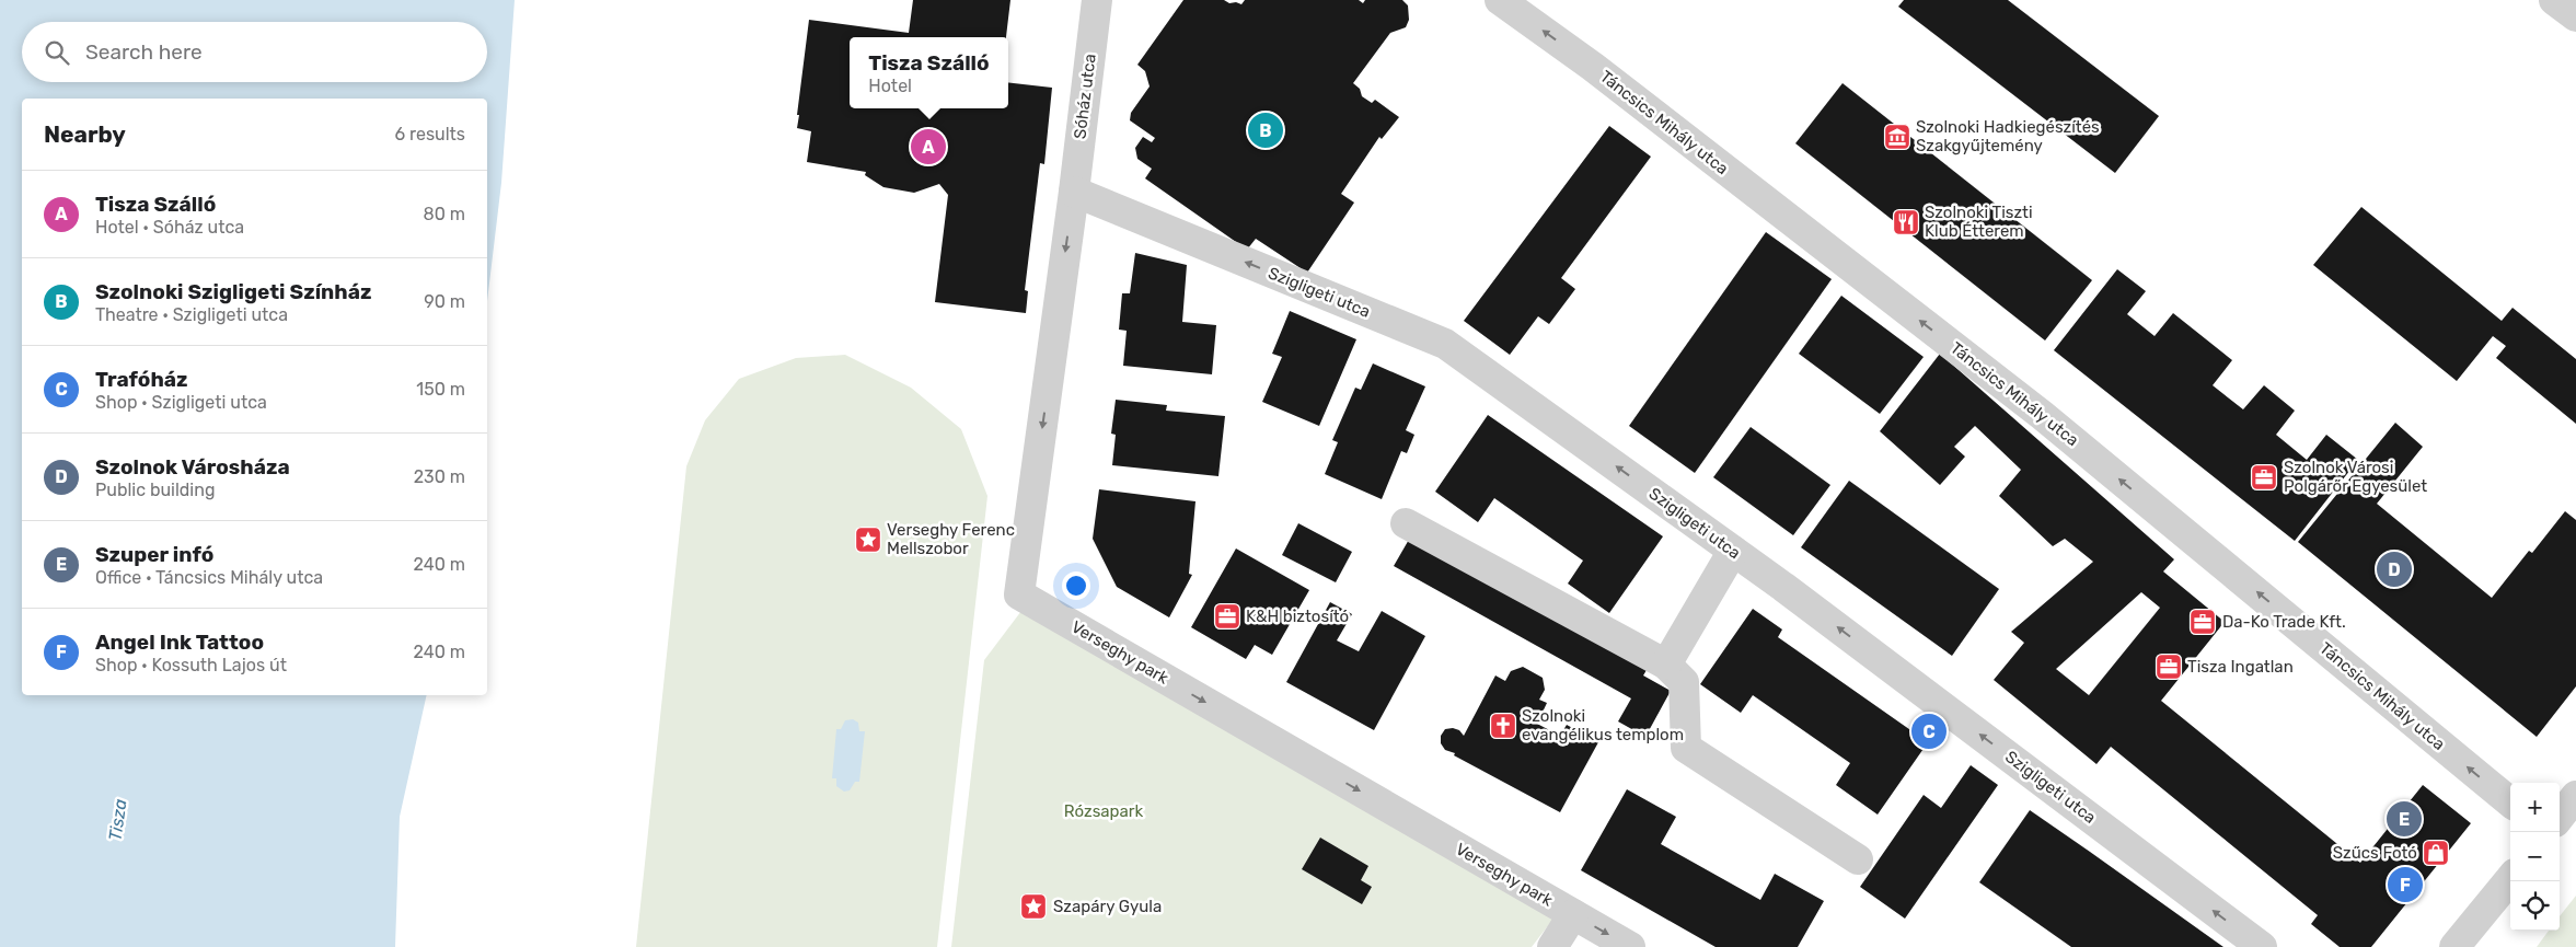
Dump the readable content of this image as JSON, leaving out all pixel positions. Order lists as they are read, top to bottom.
{
  "streets": {
    "street": [
      "Sóház utca",
      "Táncsics Mihály utca",
      "Szigligeti utca",
      "Verseghy park"
    ]
  },
  "crossings": [
    ["Sóház utca", "Szigligeti utca"],
    ["Sóház utca", "Verseghy park"],
    ["Szigligeti utca", "Verseghy park"]
  ],
  "one_way": ["Táncsics Mihály utca", "Verseghy park"],
  "water": ["Tisza"],
  "parks": ["Rózsapark"],
  "places": {
    "museum": ["Szolnoki Hadkiegészítés Szakgyűjtemény"],
    "restaurant": ["Szolnoki Tiszti Klub Étterem"],
    "office": [
      "Szolnok Városi Polgárőr Egyesület",
      "K&H biztosító",
      "Da-Ko Trade Kft.",
      "Tisza Ingatlan"
    ],
    "place": ["Verseghy Ferenc Mellszobor", "Szapáry Gyula"],
    "church": ["Szolnoki evangélikus templom"],
    "shop": ["Szűcs Fotó"]
  },
  "page": {
    "search": "Search here",
    "popup": ["Tisza Szálló", "Hotel"],
    "heading": ["Nearby", "6 results"],
    "pins": [
      "B",
      "A",
      "D",
      "C",
      "E",
      "F"
    ],
    "list": [
      {
        "mark": "A",
        "name": "Tisza Szálló",
        "note": "Hotel · Sóház utca",
        "value": "80 m"
      },
      {
        "mark": "B",
        "name": "Szolnoki Szigligeti Színház",
        "note": "Theatre · Szigligeti utca",
        "value": "90 m"
      },
      {
        "mark": "C",
        "name": "Trafóház",
        "note": "Shop · Szigligeti utca",
        "value": "150 m"
      },
      {
        "mark": "D",
        "name": "Szolnok Városháza",
        "note": "Public building",
        "value": "230 m"
      },
      {
        "mark": "E",
        "name": "Szuper infó",
        "note": "Office · Táncsics Mihály utca",
        "value": "240 m"
      },
      {
        "mark": "F",
        "name": "Angel Ink Tattoo",
        "note": "Shop · Kossuth Lajos út",
        "value": "240 m"
      }
    ],
    "map_buttons": ["+", "−"]
  }
}
